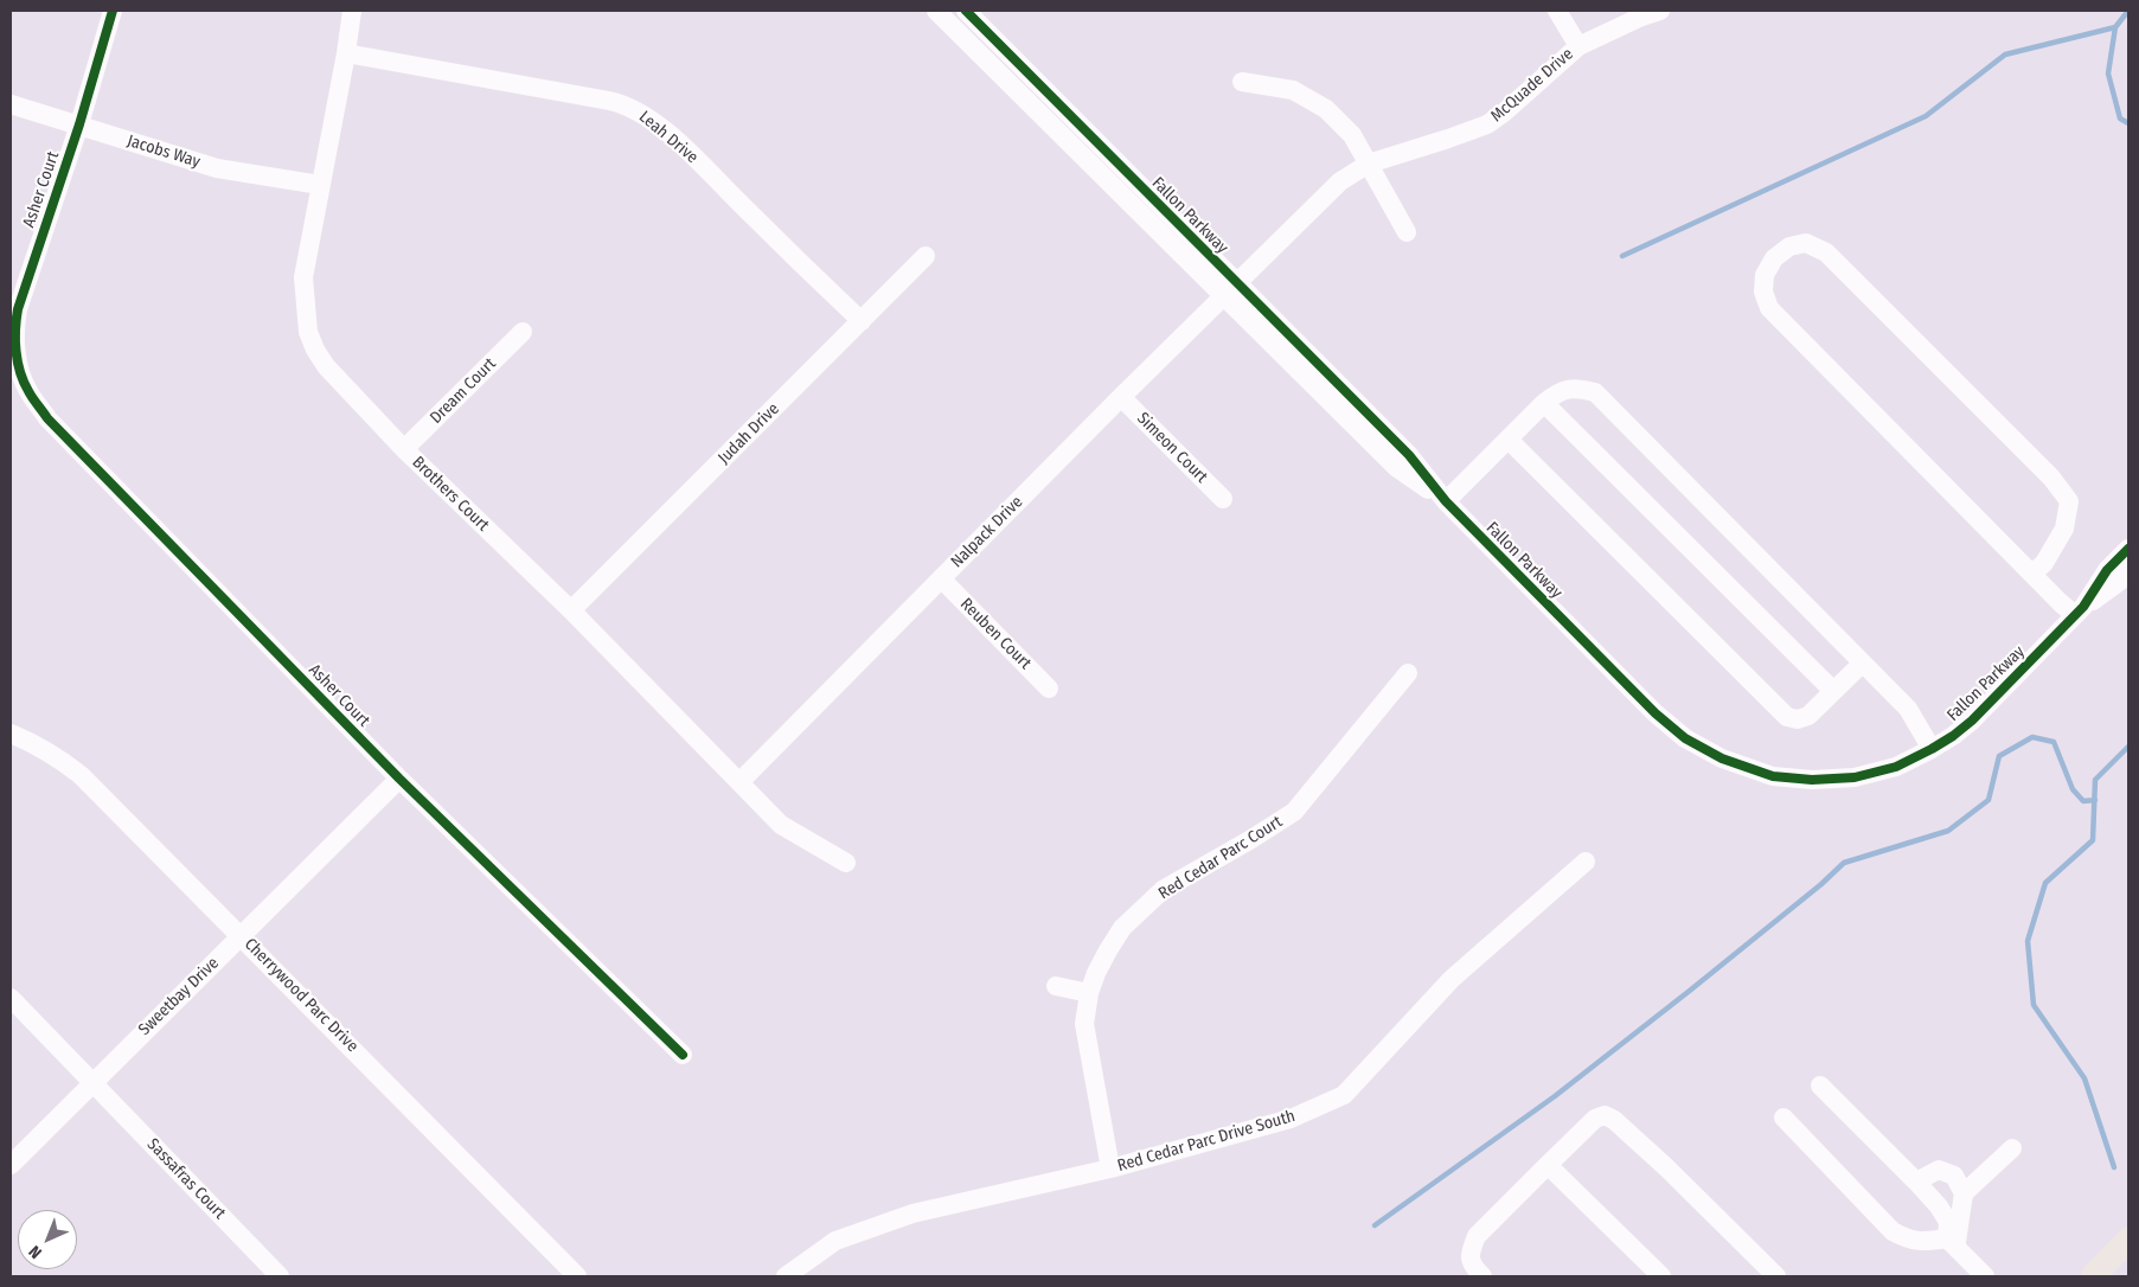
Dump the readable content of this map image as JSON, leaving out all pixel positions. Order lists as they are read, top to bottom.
{
  "streets": {
    "street": [
      "McQuade Drive",
      "Leah Drive",
      "Jacobs Way",
      "Asher Court",
      "Fallon Parkway",
      "Dream Court",
      "Judah Drive",
      "Simeon Court",
      "Brothers Court",
      "Nalpack Drive",
      "Reuben Court",
      "Red Cedar Parc Court",
      "Cherrywood Parc Drive",
      "Sweetbay Drive",
      "Red Cedar Parc Drive South",
      "Sassafras Court"
    ]
  },
  "crossings": [
    ["McQuade Drive", "Fallon Parkway"],
    ["McQuade Drive", "Nalpack Drive"],
    ["Leah Drive", "Judah Drive"],
    ["Leah Drive", "Brothers Court"],
    ["Jacobs Way", "Asher Court"],
    ["Jacobs Way", "Brothers Court"],
    ["Asher Court", "Sweetbay Drive"],
    ["Fallon Parkway", "Nalpack Drive"],
    ["Dream Court", "Brothers Court"],
    ["Judah Drive", "Brothers Court"],
    ["Simeon Court", "Nalpack Drive"],
    ["Brothers Court", "Nalpack Drive"],
    ["Nalpack Drive", "Reuben Court"],
    ["Red Cedar Parc Court", "Red Cedar Parc Drive South"],
    ["Cherrywood Parc Drive", "Sweetbay Drive"],
    ["Sweetbay Drive", "Sassafras Court"]
  ],
  "north": "bottom left"
}
